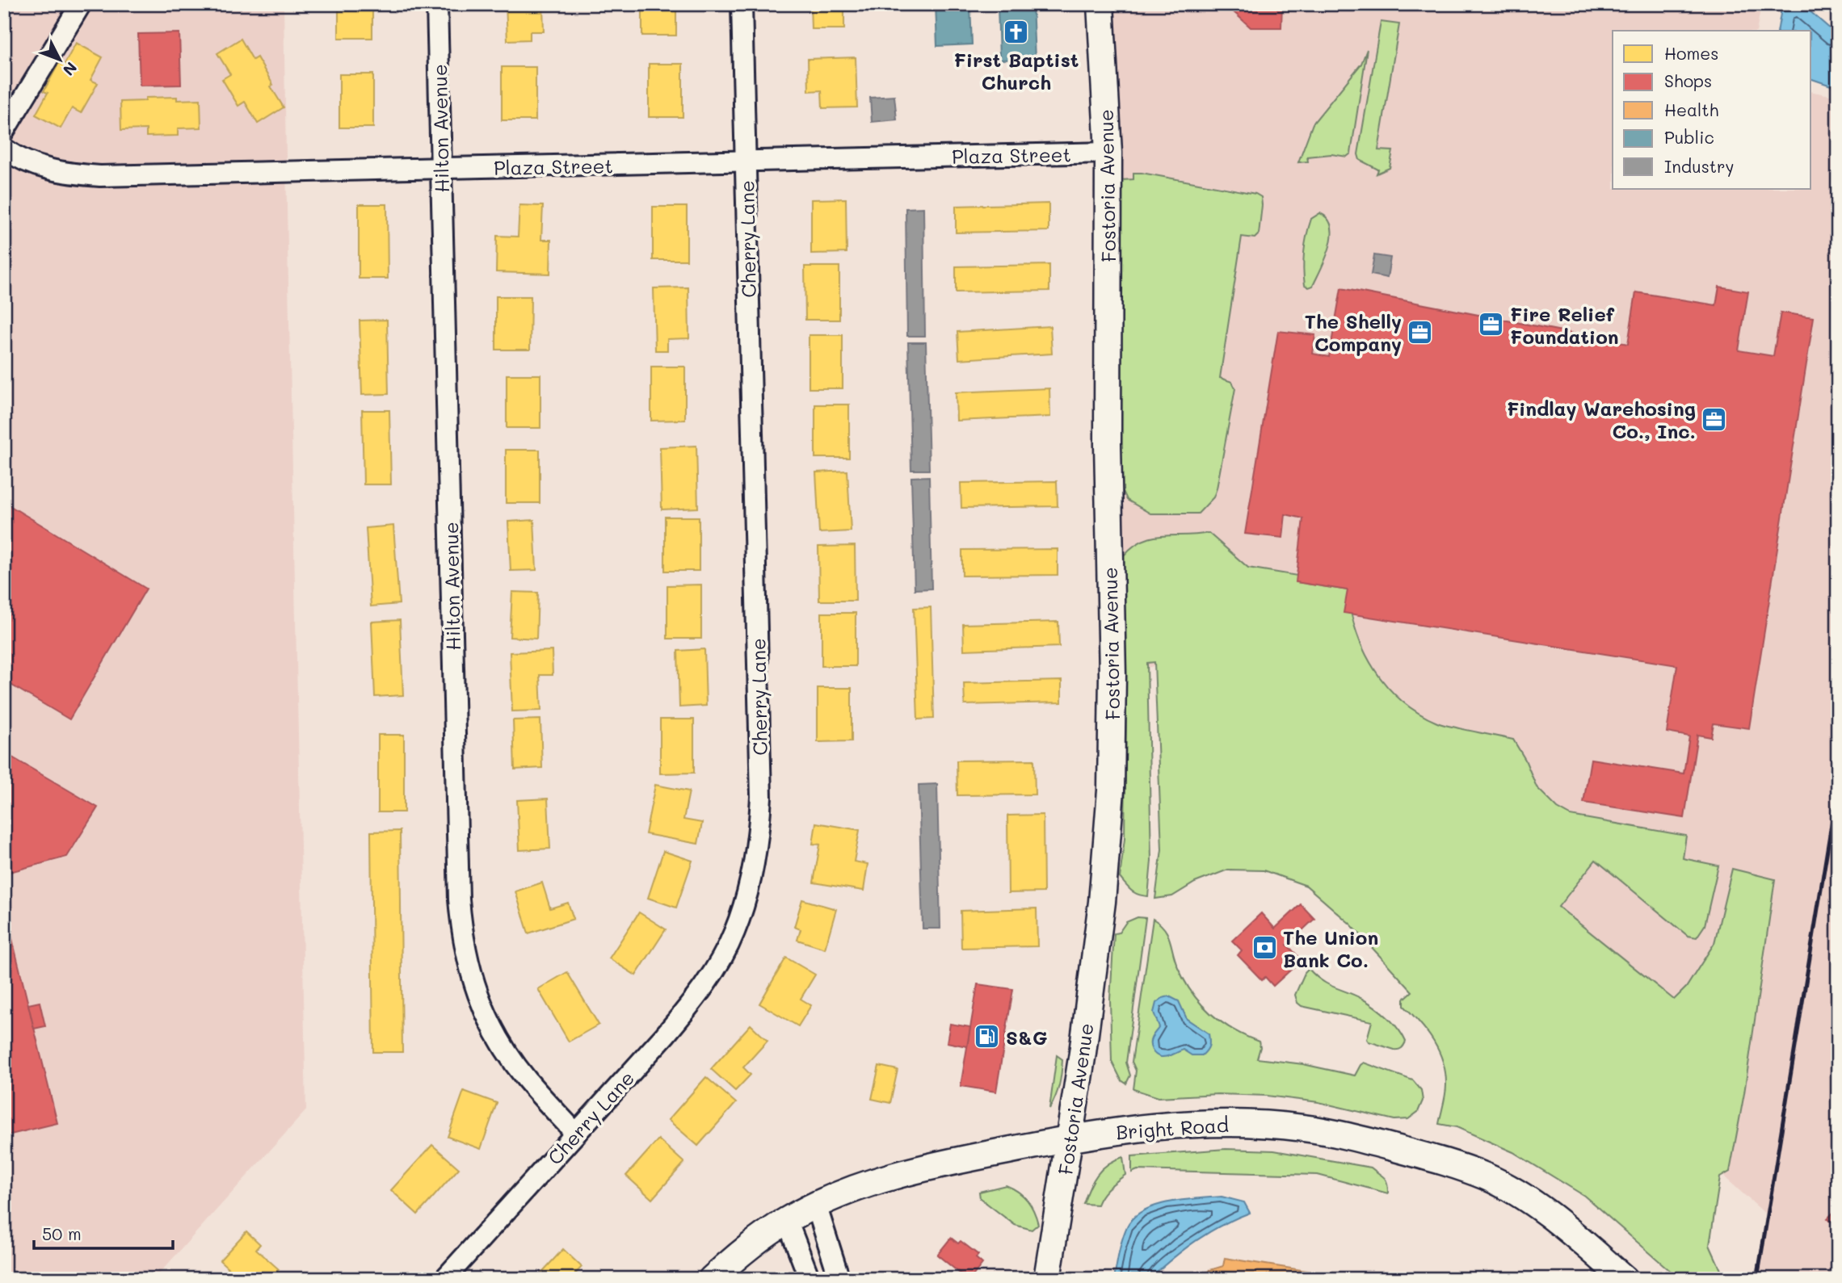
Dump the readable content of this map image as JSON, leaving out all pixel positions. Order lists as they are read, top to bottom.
{
  "streets": {
    "main road": ["Fostoria Avenue", "Bright Road"],
    "street": ["Hilton Avenue", "Plaza Street", "Cherry Lane"]
  },
  "crossings": [
    ["Hilton Avenue", "Plaza Street"],
    ["Hilton Avenue", "Cherry Lane"],
    ["Plaza Street", "Fostoria Avenue"],
    ["Plaza Street", "Cherry Lane"],
    ["Fostoria Avenue", "Bright Road"]
  ],
  "places": {
    "church": ["First Baptist Church"],
    "office": ["Fire Relief Foundation", "The Shelly Company", "Findlay Warehosing Co., Inc."],
    "bank": ["The Union Bank Co."],
    "fuel station": ["S&G"]
  },
  "legend": [
    "Homes",
    "Shops",
    "Health",
    "Public",
    "Industry"
  ],
  "scale_bar": "50 m",
  "north": "bottom right"
}
